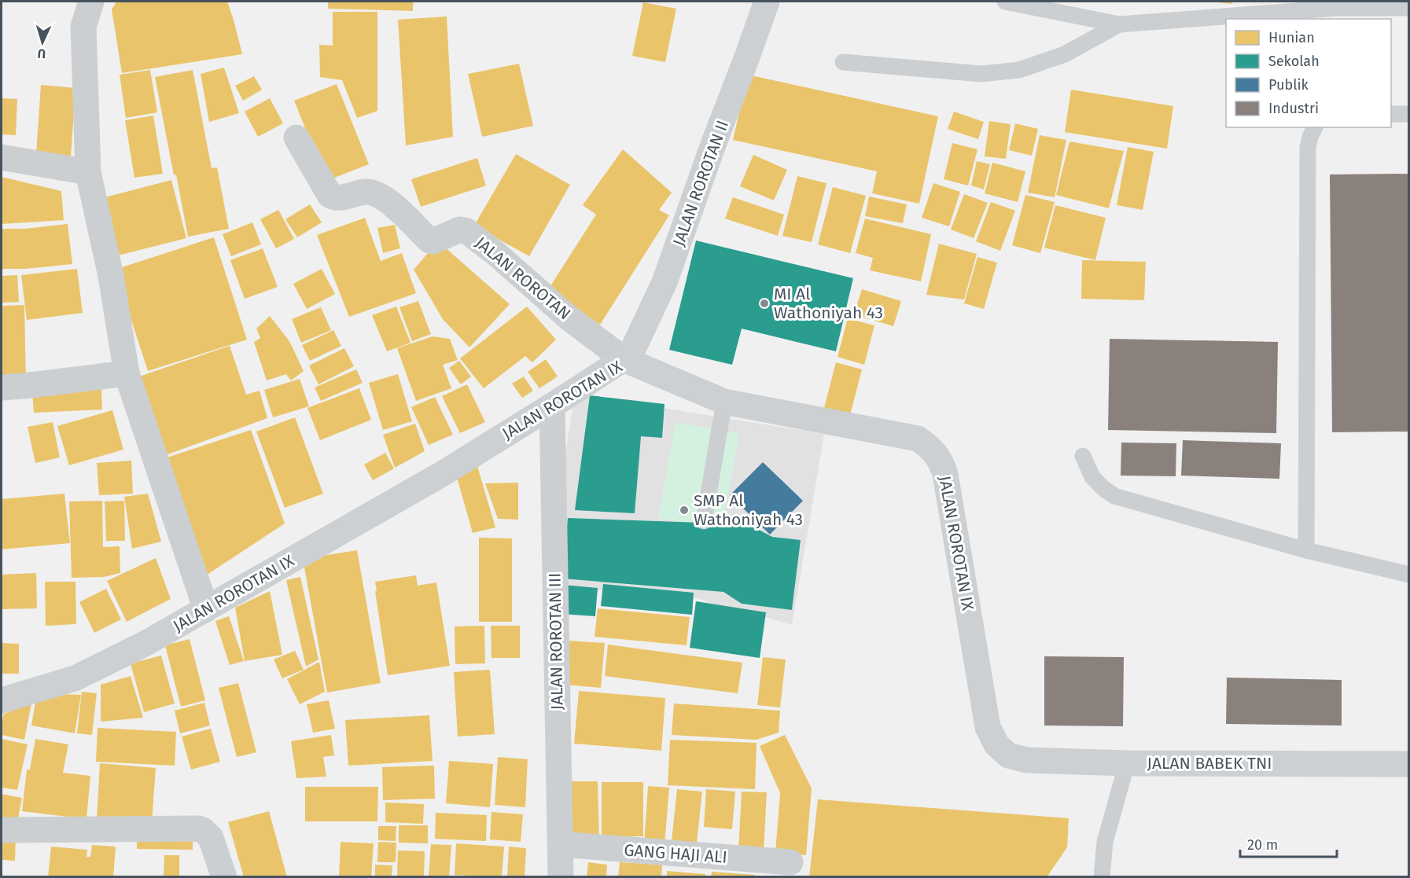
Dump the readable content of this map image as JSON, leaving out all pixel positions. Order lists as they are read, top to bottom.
{
  "streets": {
    "street": [
      "JALAN ROROTAN II",
      "JALAN ROROTAN",
      "JALAN ROROTAN IX",
      "JALAN ROROTAN III",
      "JALAN BABEK TNI",
      "GANG HAJI ALI"
    ]
  },
  "crossings": [
    ["JALAN ROROTAN II", "JALAN ROROTAN"],
    ["JALAN ROROTAN II", "JALAN ROROTAN IX"],
    ["JALAN ROROTAN", "JALAN ROROTAN IX"],
    ["JALAN ROROTAN IX", "JALAN ROROTAN III"],
    ["JALAN ROROTAN IX", "JALAN BABEK TNI"],
    ["JALAN ROROTAN III", "GANG HAJI ALI"]
  ],
  "places": ["MI Al Wathoniyah 43", "SMP Al Wathoniyah 43"],
  "legend": [
    "Hunian",
    "Sekolah",
    "Publik",
    "Industri"
  ],
  "scale_bar": "20 m",
  "north": "bottom"
}
